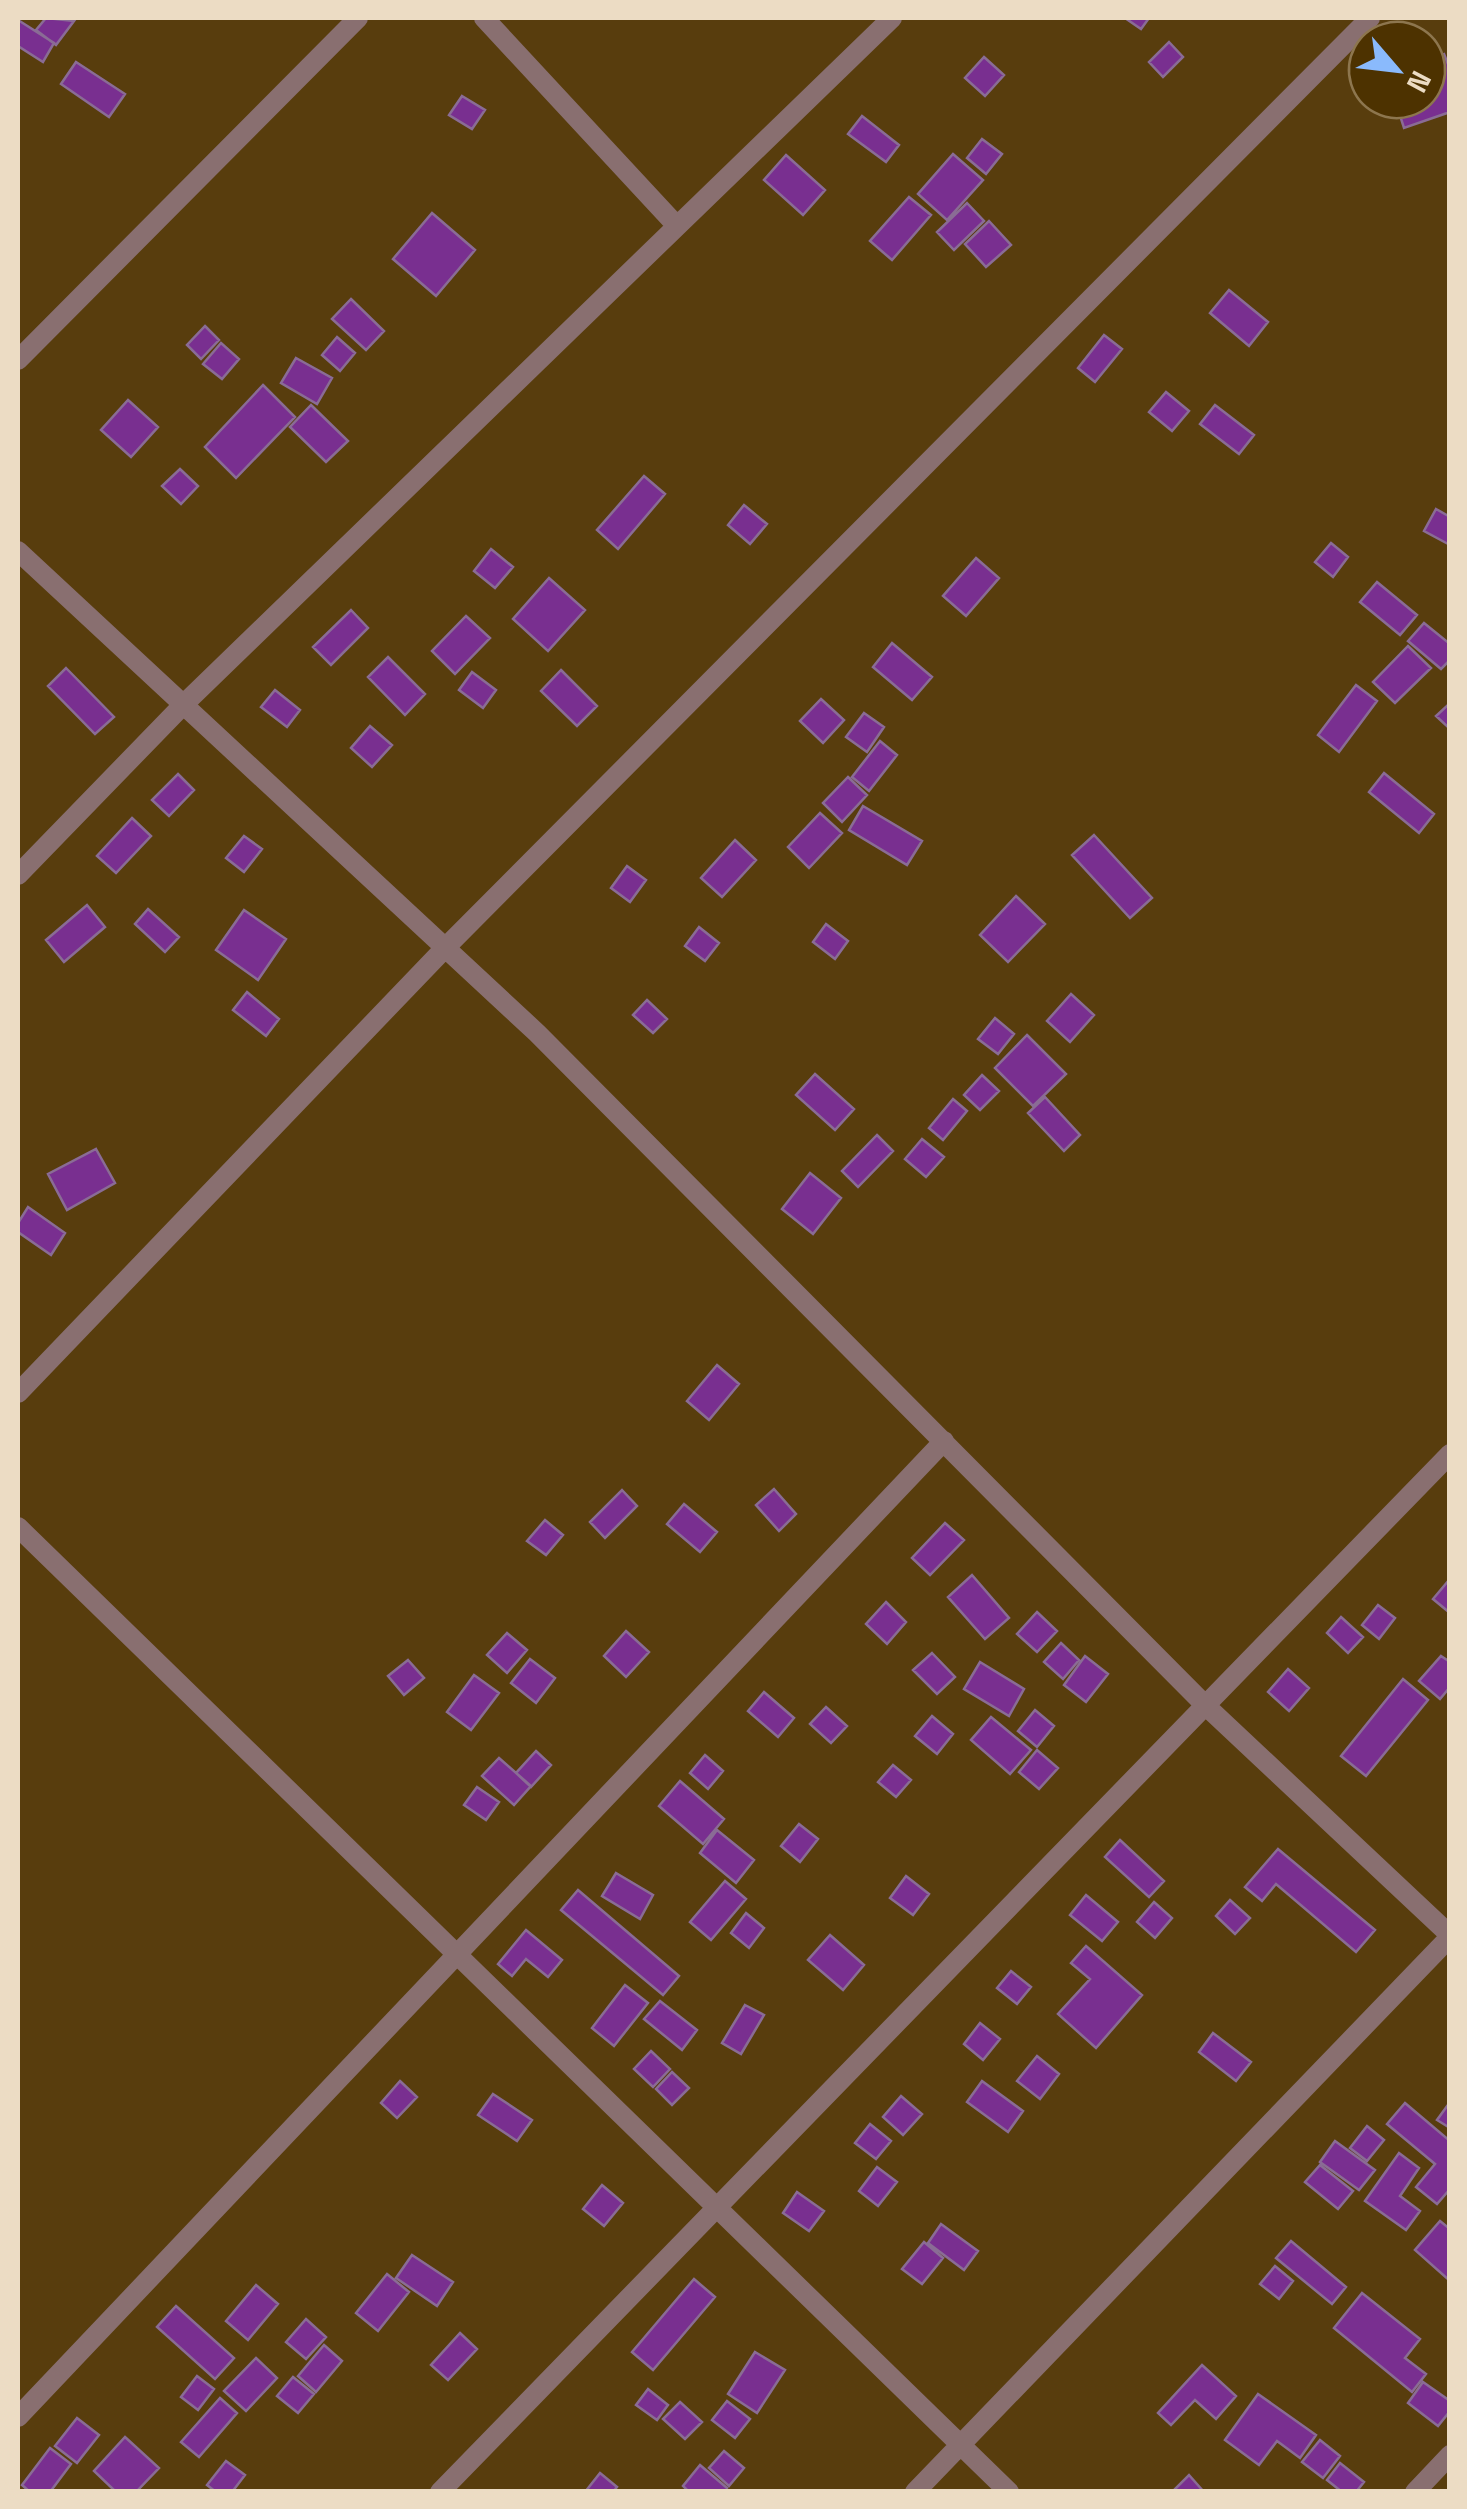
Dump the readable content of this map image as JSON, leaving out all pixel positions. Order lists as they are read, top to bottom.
{
  "north": "bottom right"
}
